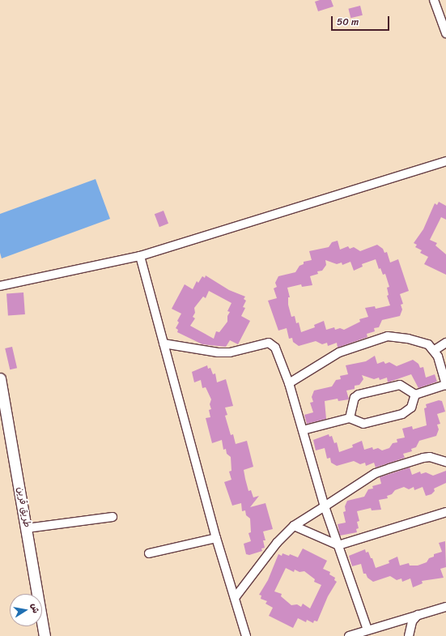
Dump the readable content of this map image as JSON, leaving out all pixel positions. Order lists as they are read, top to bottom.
{
  "streets": {
    "main road": ["طريق قرين"]
  },
  "scale_bar": "50 m",
  "north": "right"
}
